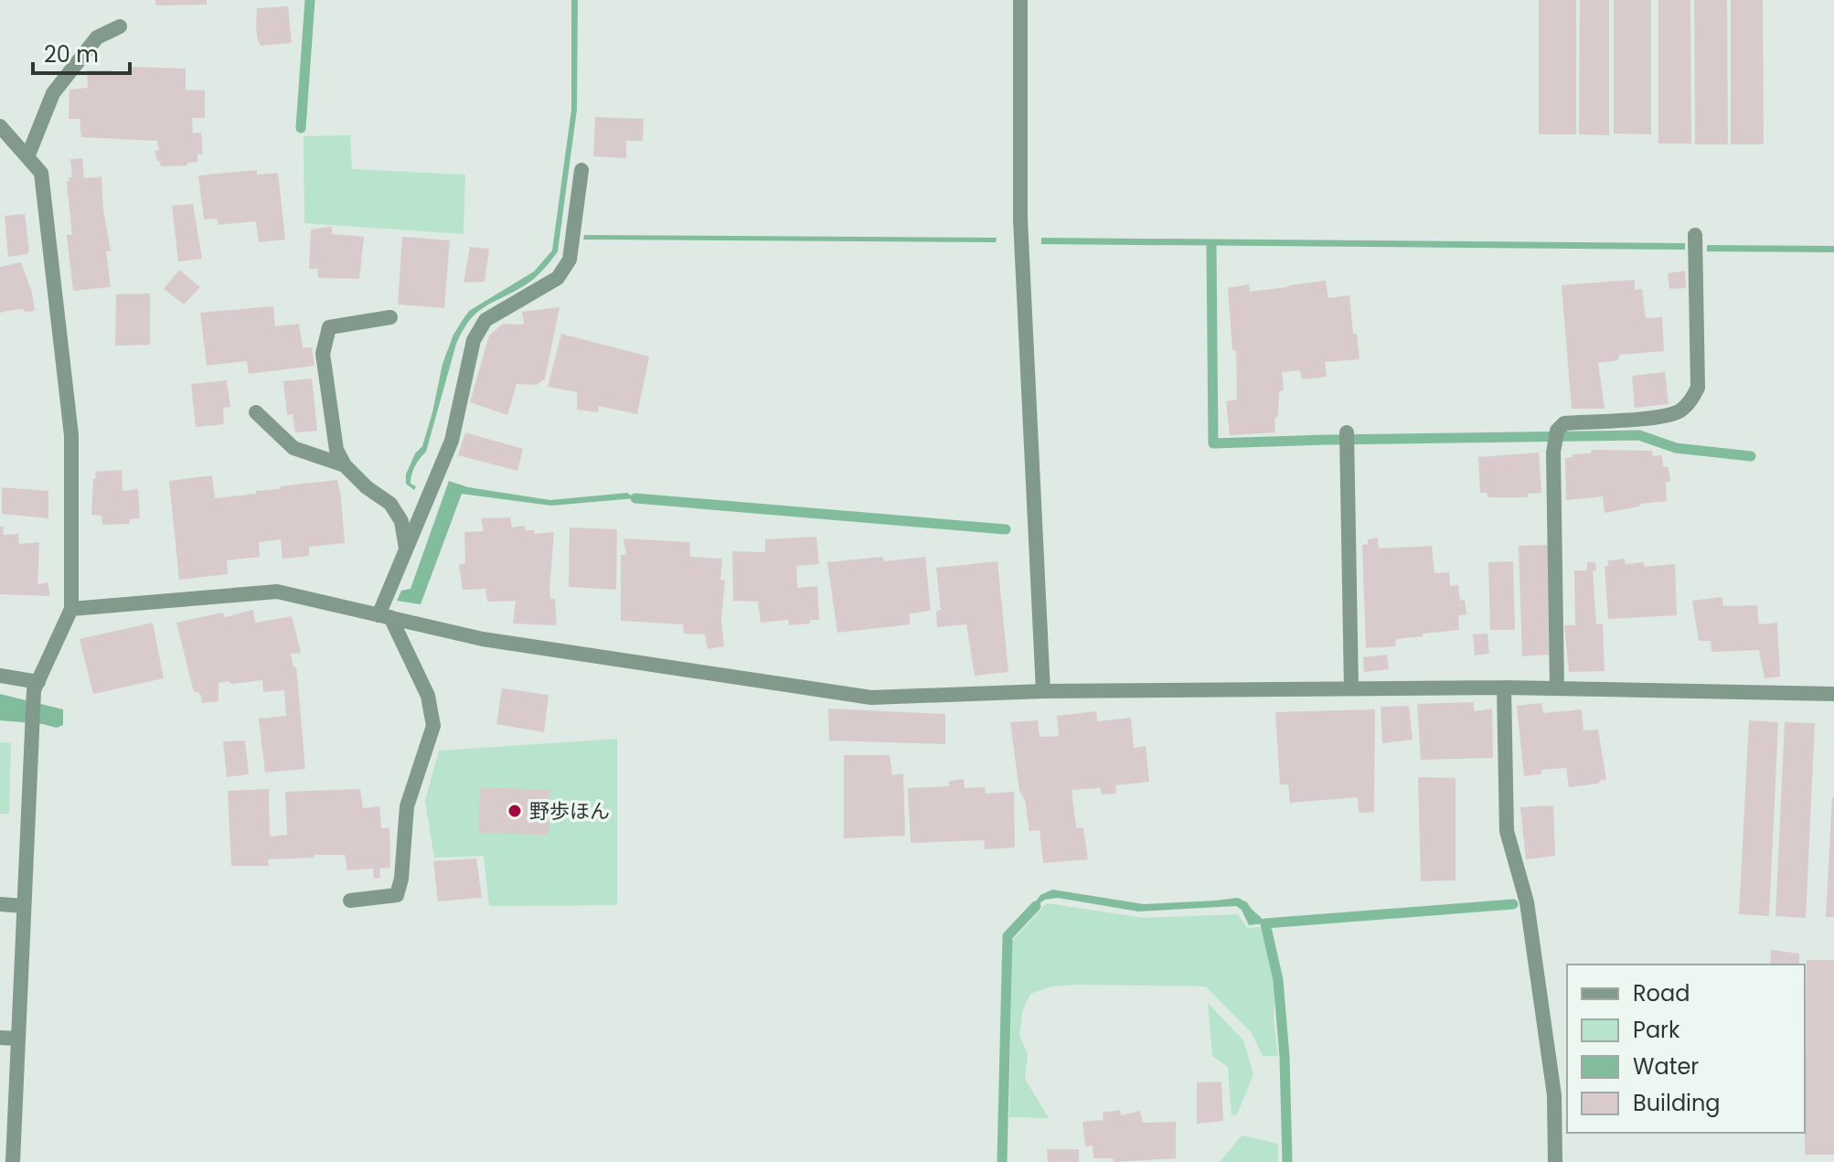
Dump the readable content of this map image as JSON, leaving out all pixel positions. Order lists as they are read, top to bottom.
{
  "places": ["野歩ほん"],
  "legend": [
    "Road",
    "Park",
    "Water",
    "Building"
  ],
  "scale_bar": "20 m"
}
